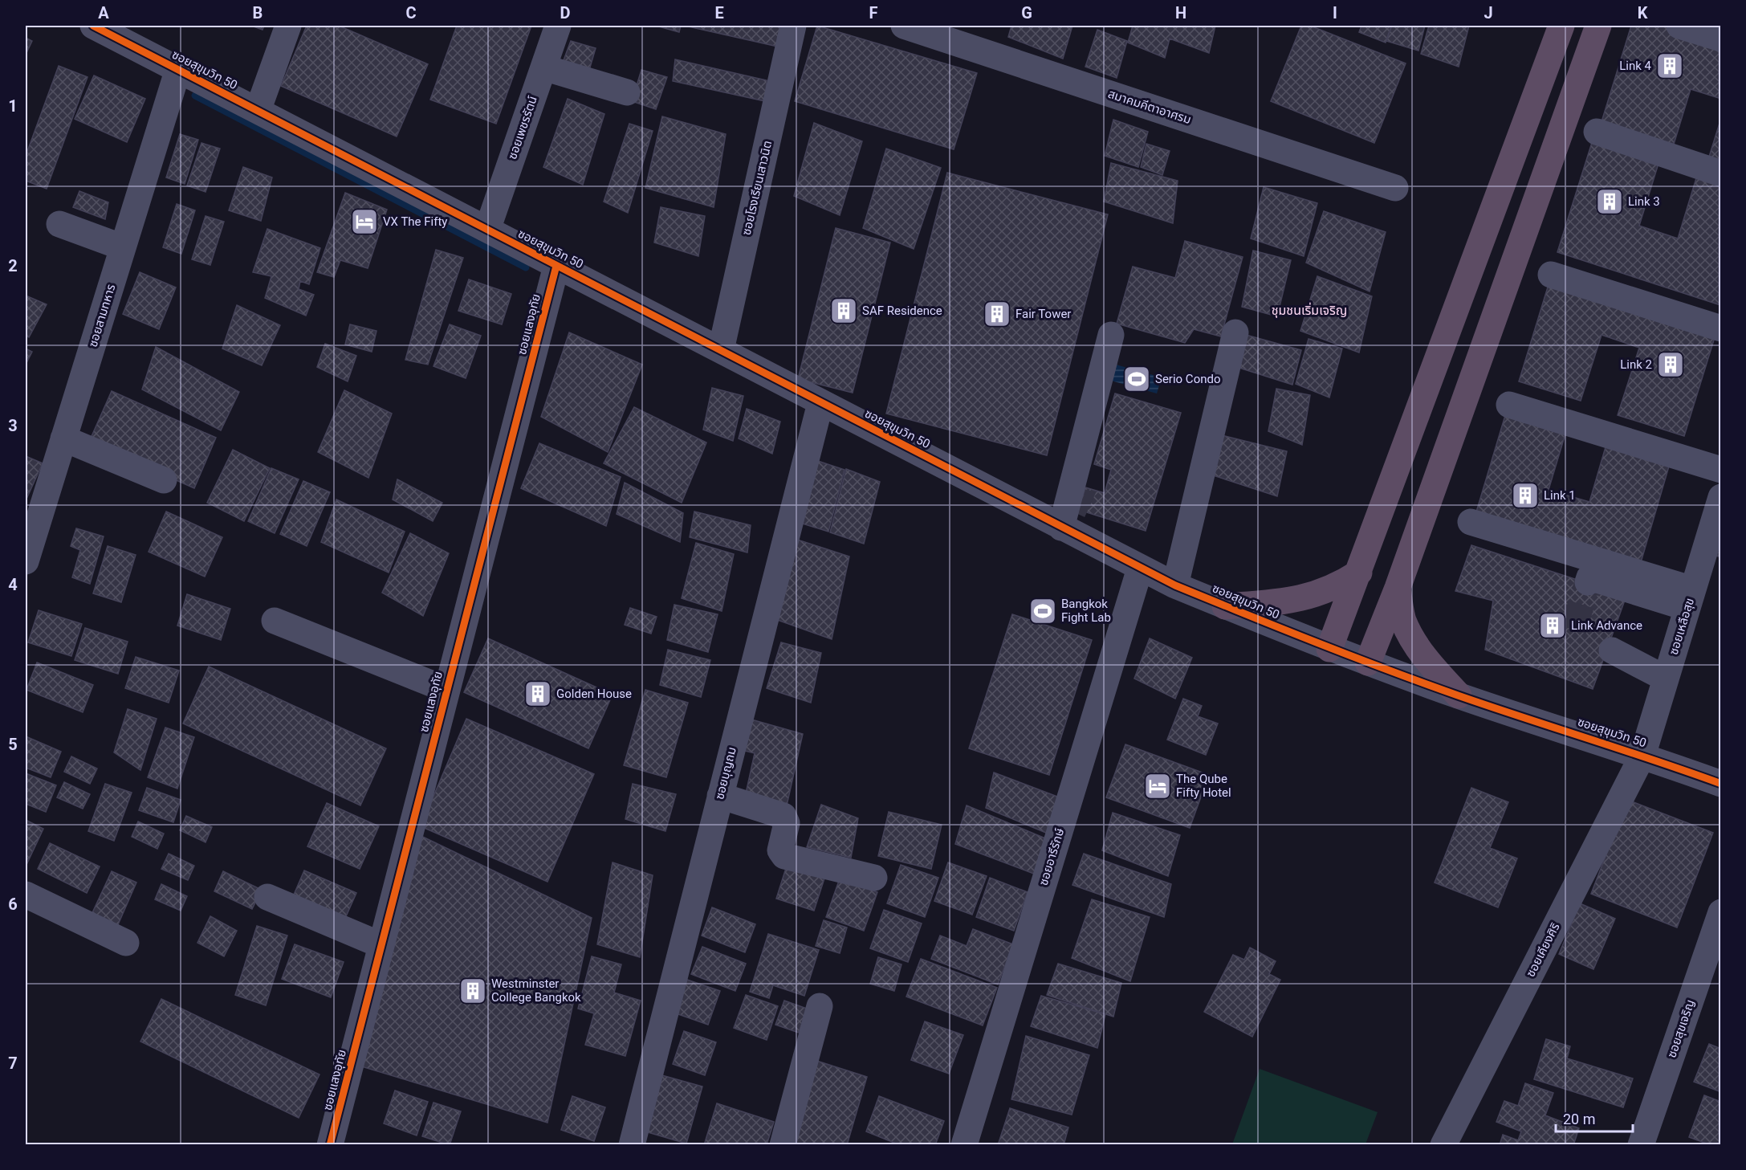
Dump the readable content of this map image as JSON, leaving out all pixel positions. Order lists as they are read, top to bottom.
{
  "streets": {
    "street": [
      "ซอยสุขุมวิท 50",
      "สมาคมคีตาอาศรม",
      "ซอยเพชรรัตน์",
      "ซอยโรงเรียนเสาวนิต",
      "ซอยสามทหาร",
      "ซอยแสงอุทัย",
      "ซอยเหลือสุข",
      "ซอยบุญถม",
      "ซอยอารีรักษ์",
      "ซอยเคียงศิริ",
      "ซอยสุขเจริญ"
    ]
  },
  "crossings": [
    ["ซอยสุขุมวิท 50", "ซอยเพชรรัตน์"],
    ["ซอยสุขุมวิท 50", "ซอยโรงเรียนเสาวนิต"],
    ["ซอยสุขุมวิท 50", "ซอยสามทหาร"],
    ["ซอยสุขุมวิท 50", "ซอยแสงอุทัย"],
    ["ซอยสุขุมวิท 50", "ซอยเหลือสุข"],
    ["ซอยสุขุมวิท 50", "ซอยบุญถม"],
    ["ซอยสุขุมวิท 50", "ซอยอารีรักษ์"],
    ["ซอยสุขุมวิท 50", "ซอยเคียงศิริ"],
    ["ซอยเหลือสุข", "ซอยเคียงศิริ"]
  ],
  "districts": ["ชุมชนเริ่มเจริญ"],
  "places": {
    "building": [
      "Link 4",
      "Link 3",
      "SAF Residence",
      "Fair Tower",
      "Link 2",
      "Link 1",
      "Link Advance",
      "Golden House",
      "Westminster College Bangkok"
    ],
    "hotel": ["VX The Fifty", "The Qube Fifty Hotel"],
    "sports": ["Serio Condo", "Bangkok Fight Lab"]
  },
  "scale_bar": "20 m",
  "grid": {
    "columns": [
      "A",
      "B",
      "C",
      "D",
      "E",
      "F",
      "G",
      "H",
      "I",
      "J",
      "K"
    ],
    "rows": [
      "1",
      "2",
      "3",
      "4",
      "5",
      "6",
      "7"
    ]
  }
}
